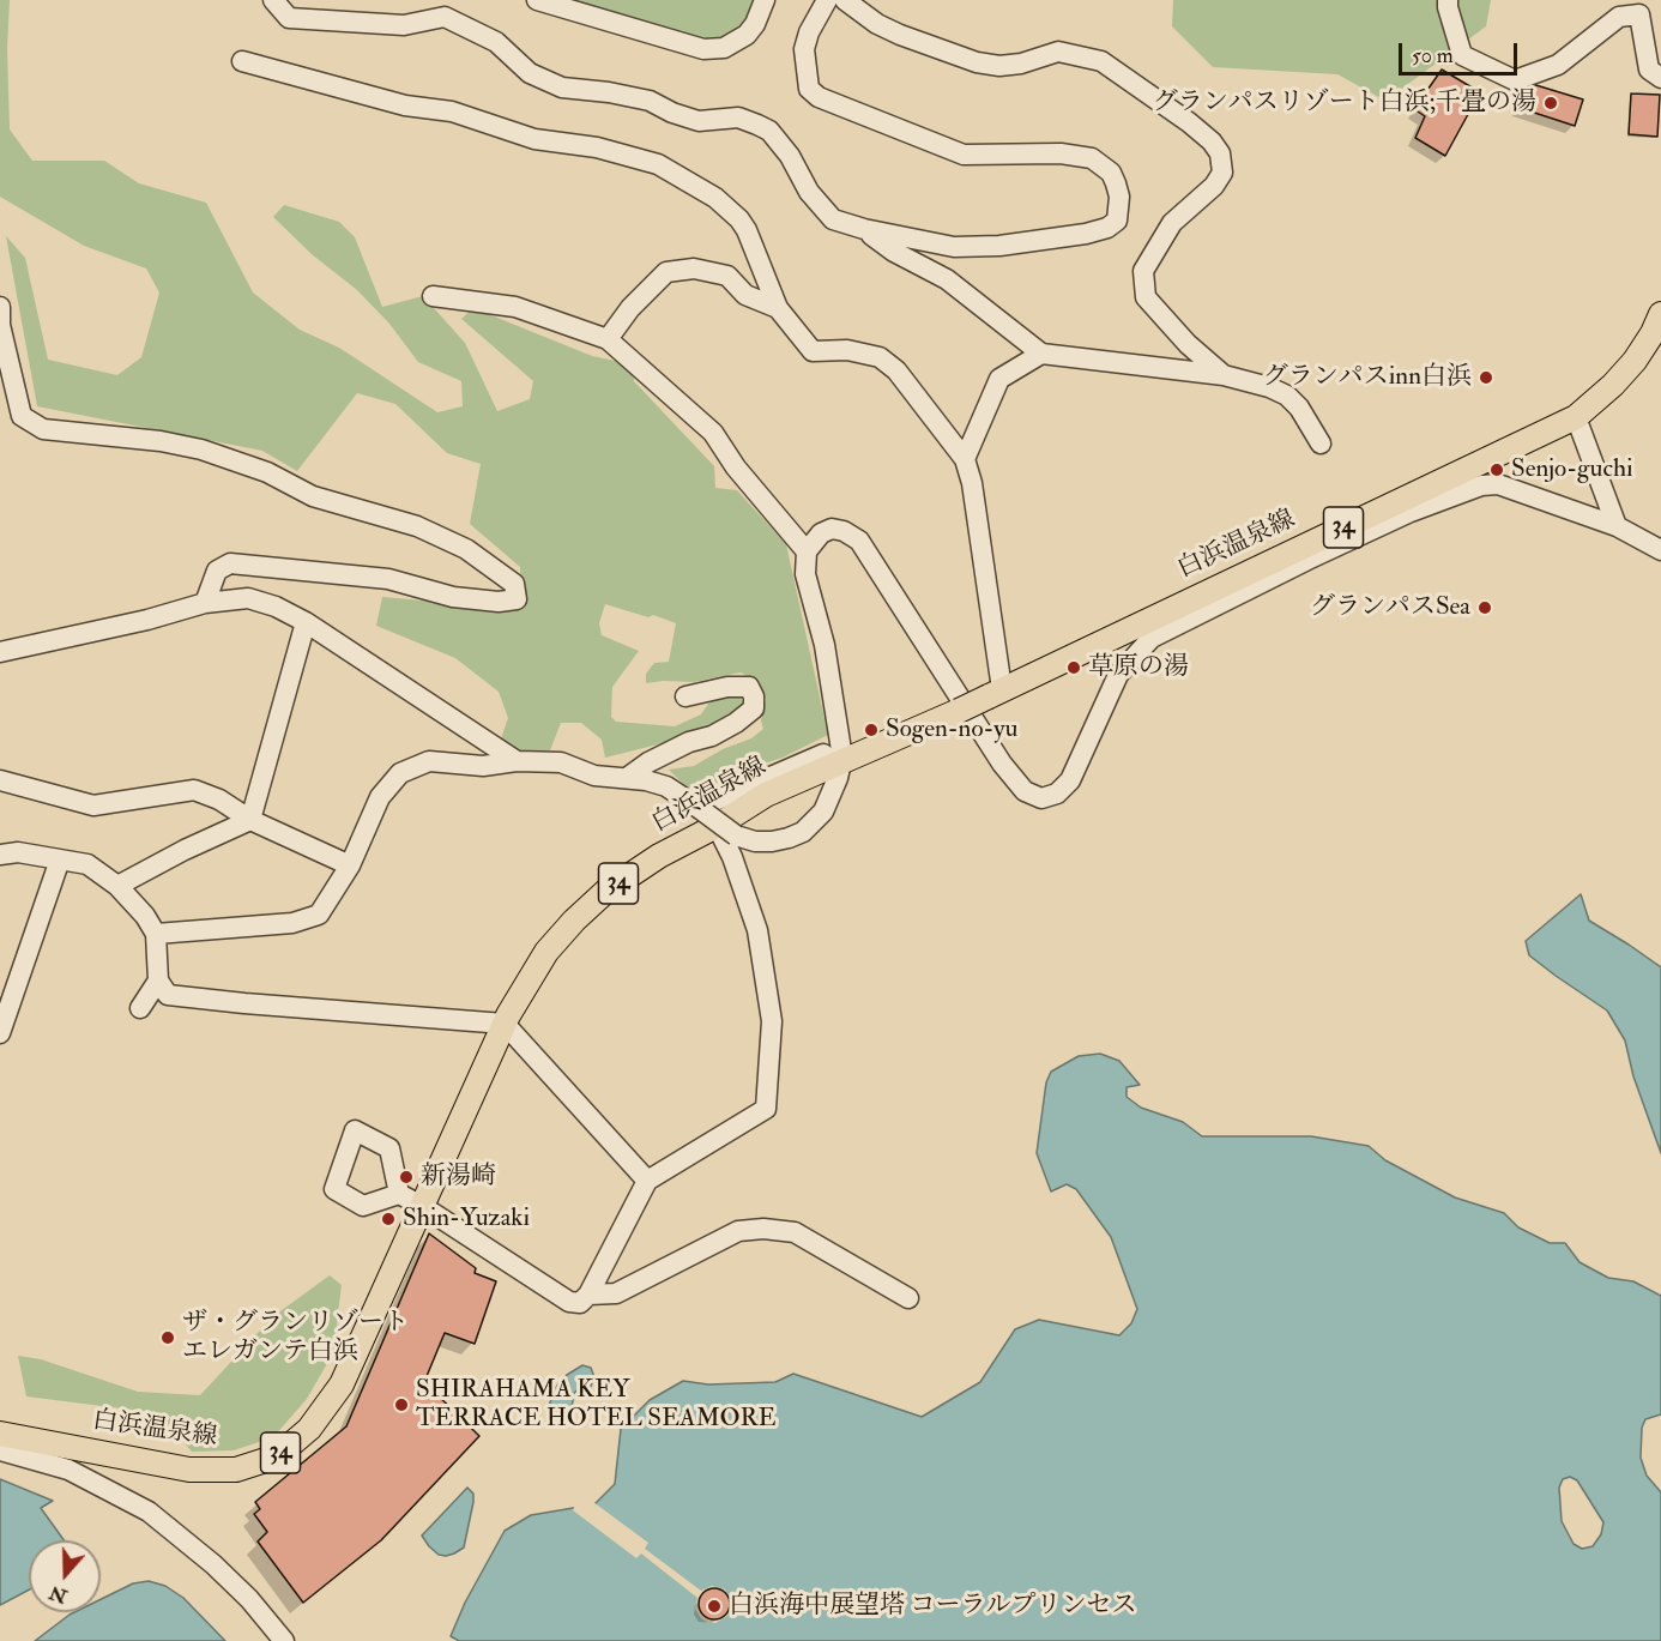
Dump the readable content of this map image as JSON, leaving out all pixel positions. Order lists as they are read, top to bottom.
{
  "streets": {
    "main road": ["34", "白浜温泉線"]
  },
  "places": [
    "グランパスリゾート白浜;千畳の湯",
    "グランパスinn白浜",
    "Senjo-guchi",
    "グランパスSea",
    "草原の湯",
    "Sogen-no-yu",
    "新湯崎",
    "Shin-Yuzaki",
    "ザ・グランリゾート エレガンテ白浜",
    "SHIRAHAMA KEY TERRACE HOTEL SEAMORE",
    "白浜海中展望塔 コーラルプリンセス"
  ],
  "scale_bar": "50 m",
  "north": "bottom"
}
